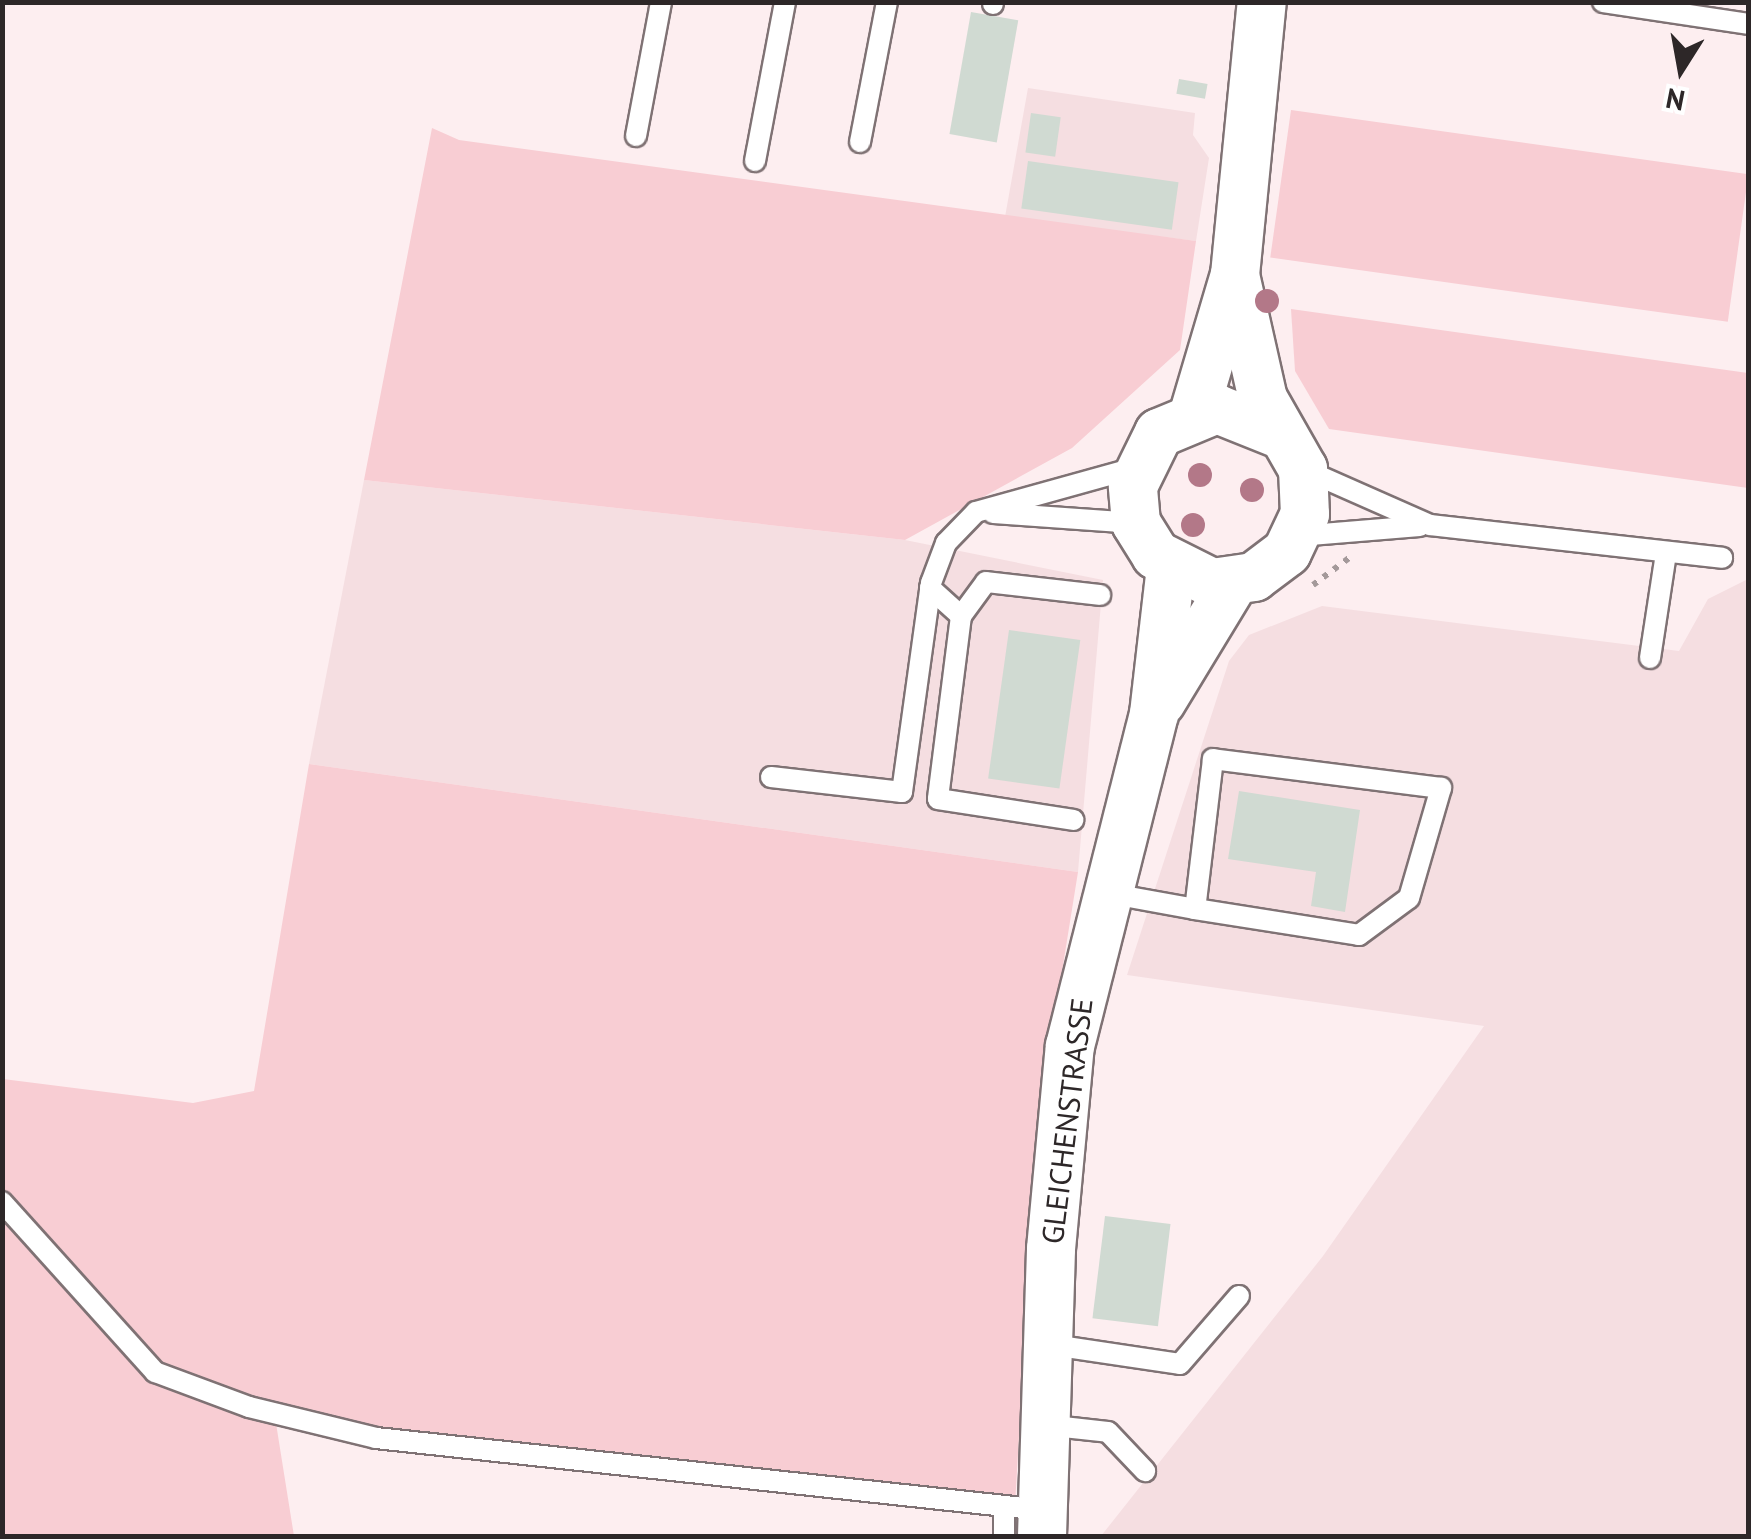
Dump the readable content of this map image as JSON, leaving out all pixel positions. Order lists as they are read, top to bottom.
{
  "streets": {
    "street": ["GLEICHENSTRASSE"]
  },
  "north": "bottom"
}
